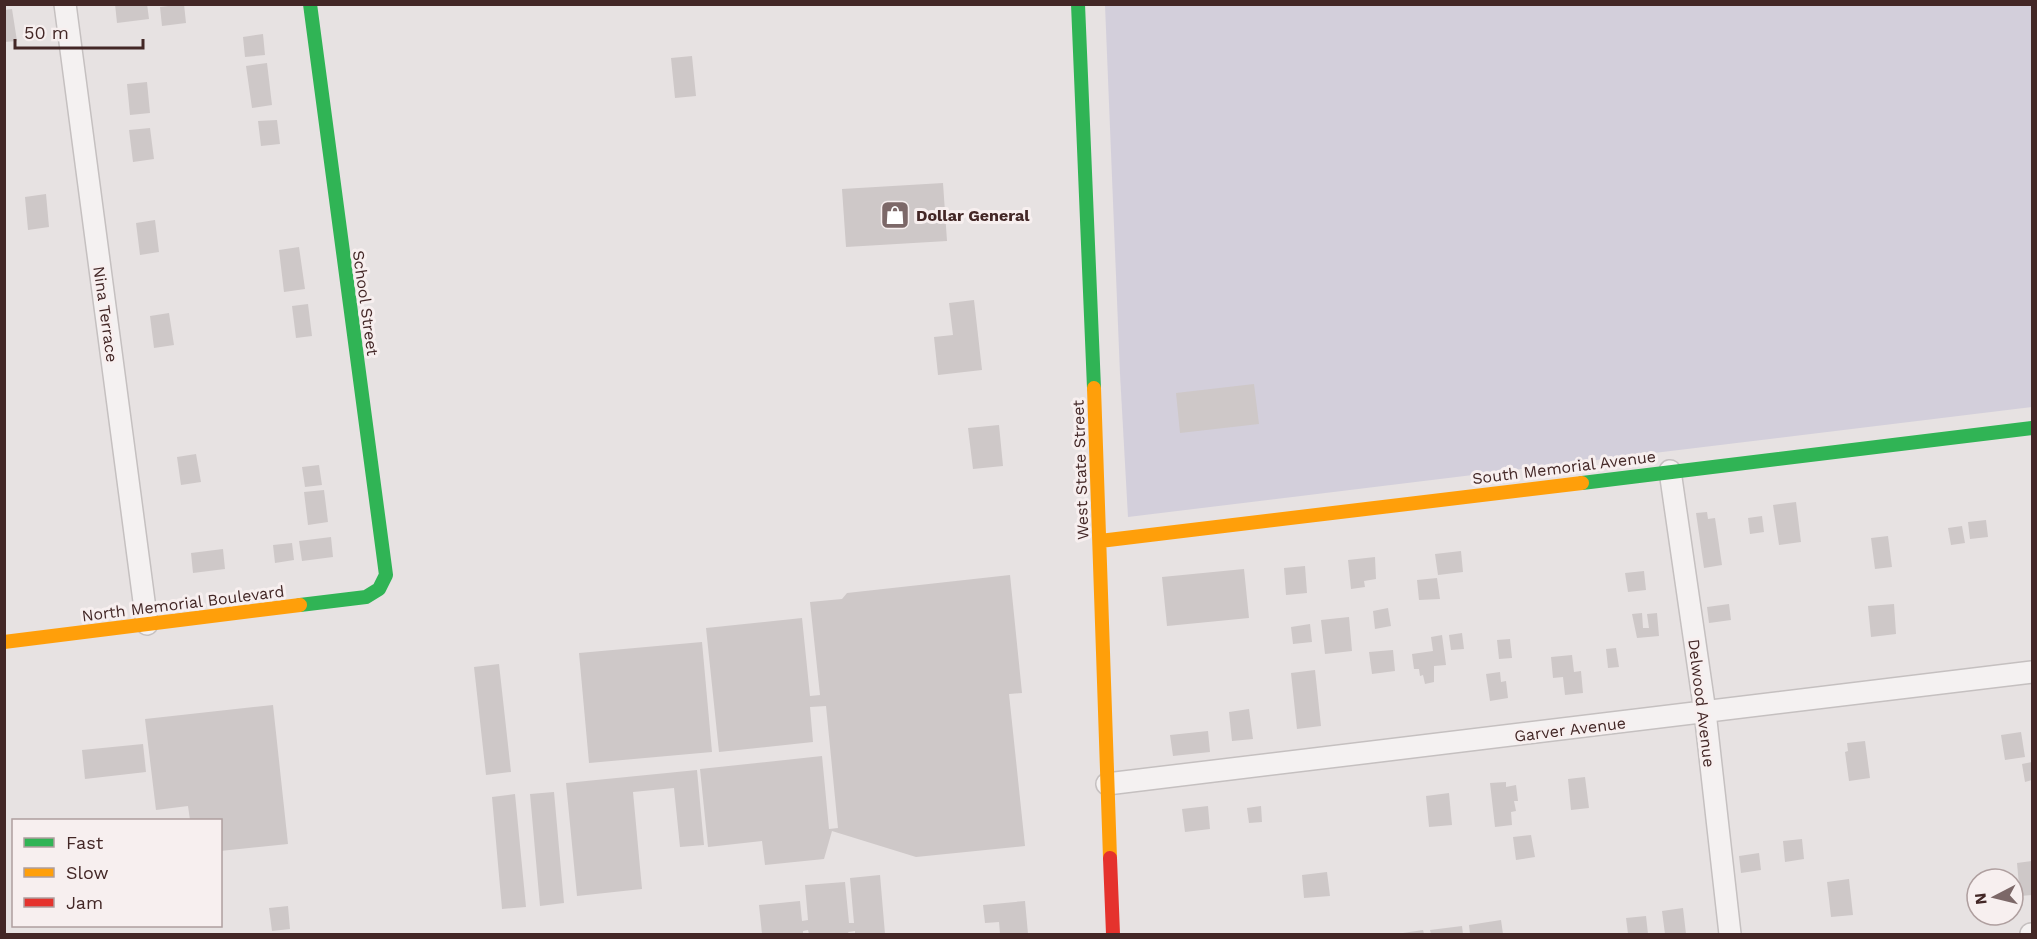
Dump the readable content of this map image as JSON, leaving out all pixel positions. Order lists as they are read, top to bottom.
{
  "streets": {
    "street": [
      "School Street",
      "Nina Terrace",
      "South Memorial Avenue",
      "West State Street",
      "North Memorial Boulevard",
      "Delwood Avenue",
      "Garver Avenue"
    ]
  },
  "crossings": [
    ["School Street", "North Memorial Boulevard"],
    ["Nina Terrace", "North Memorial Boulevard"],
    ["South Memorial Avenue", "West State Street"],
    ["South Memorial Avenue", "Delwood Avenue"],
    ["West State Street", "Garver Avenue"],
    ["Delwood Avenue", "Garver Avenue"]
  ],
  "places": {
    "shop": ["Dollar General"]
  },
  "legend": ["Fast", "Slow", "Jam"],
  "scale_bar": "50 m",
  "north": "left"
}
